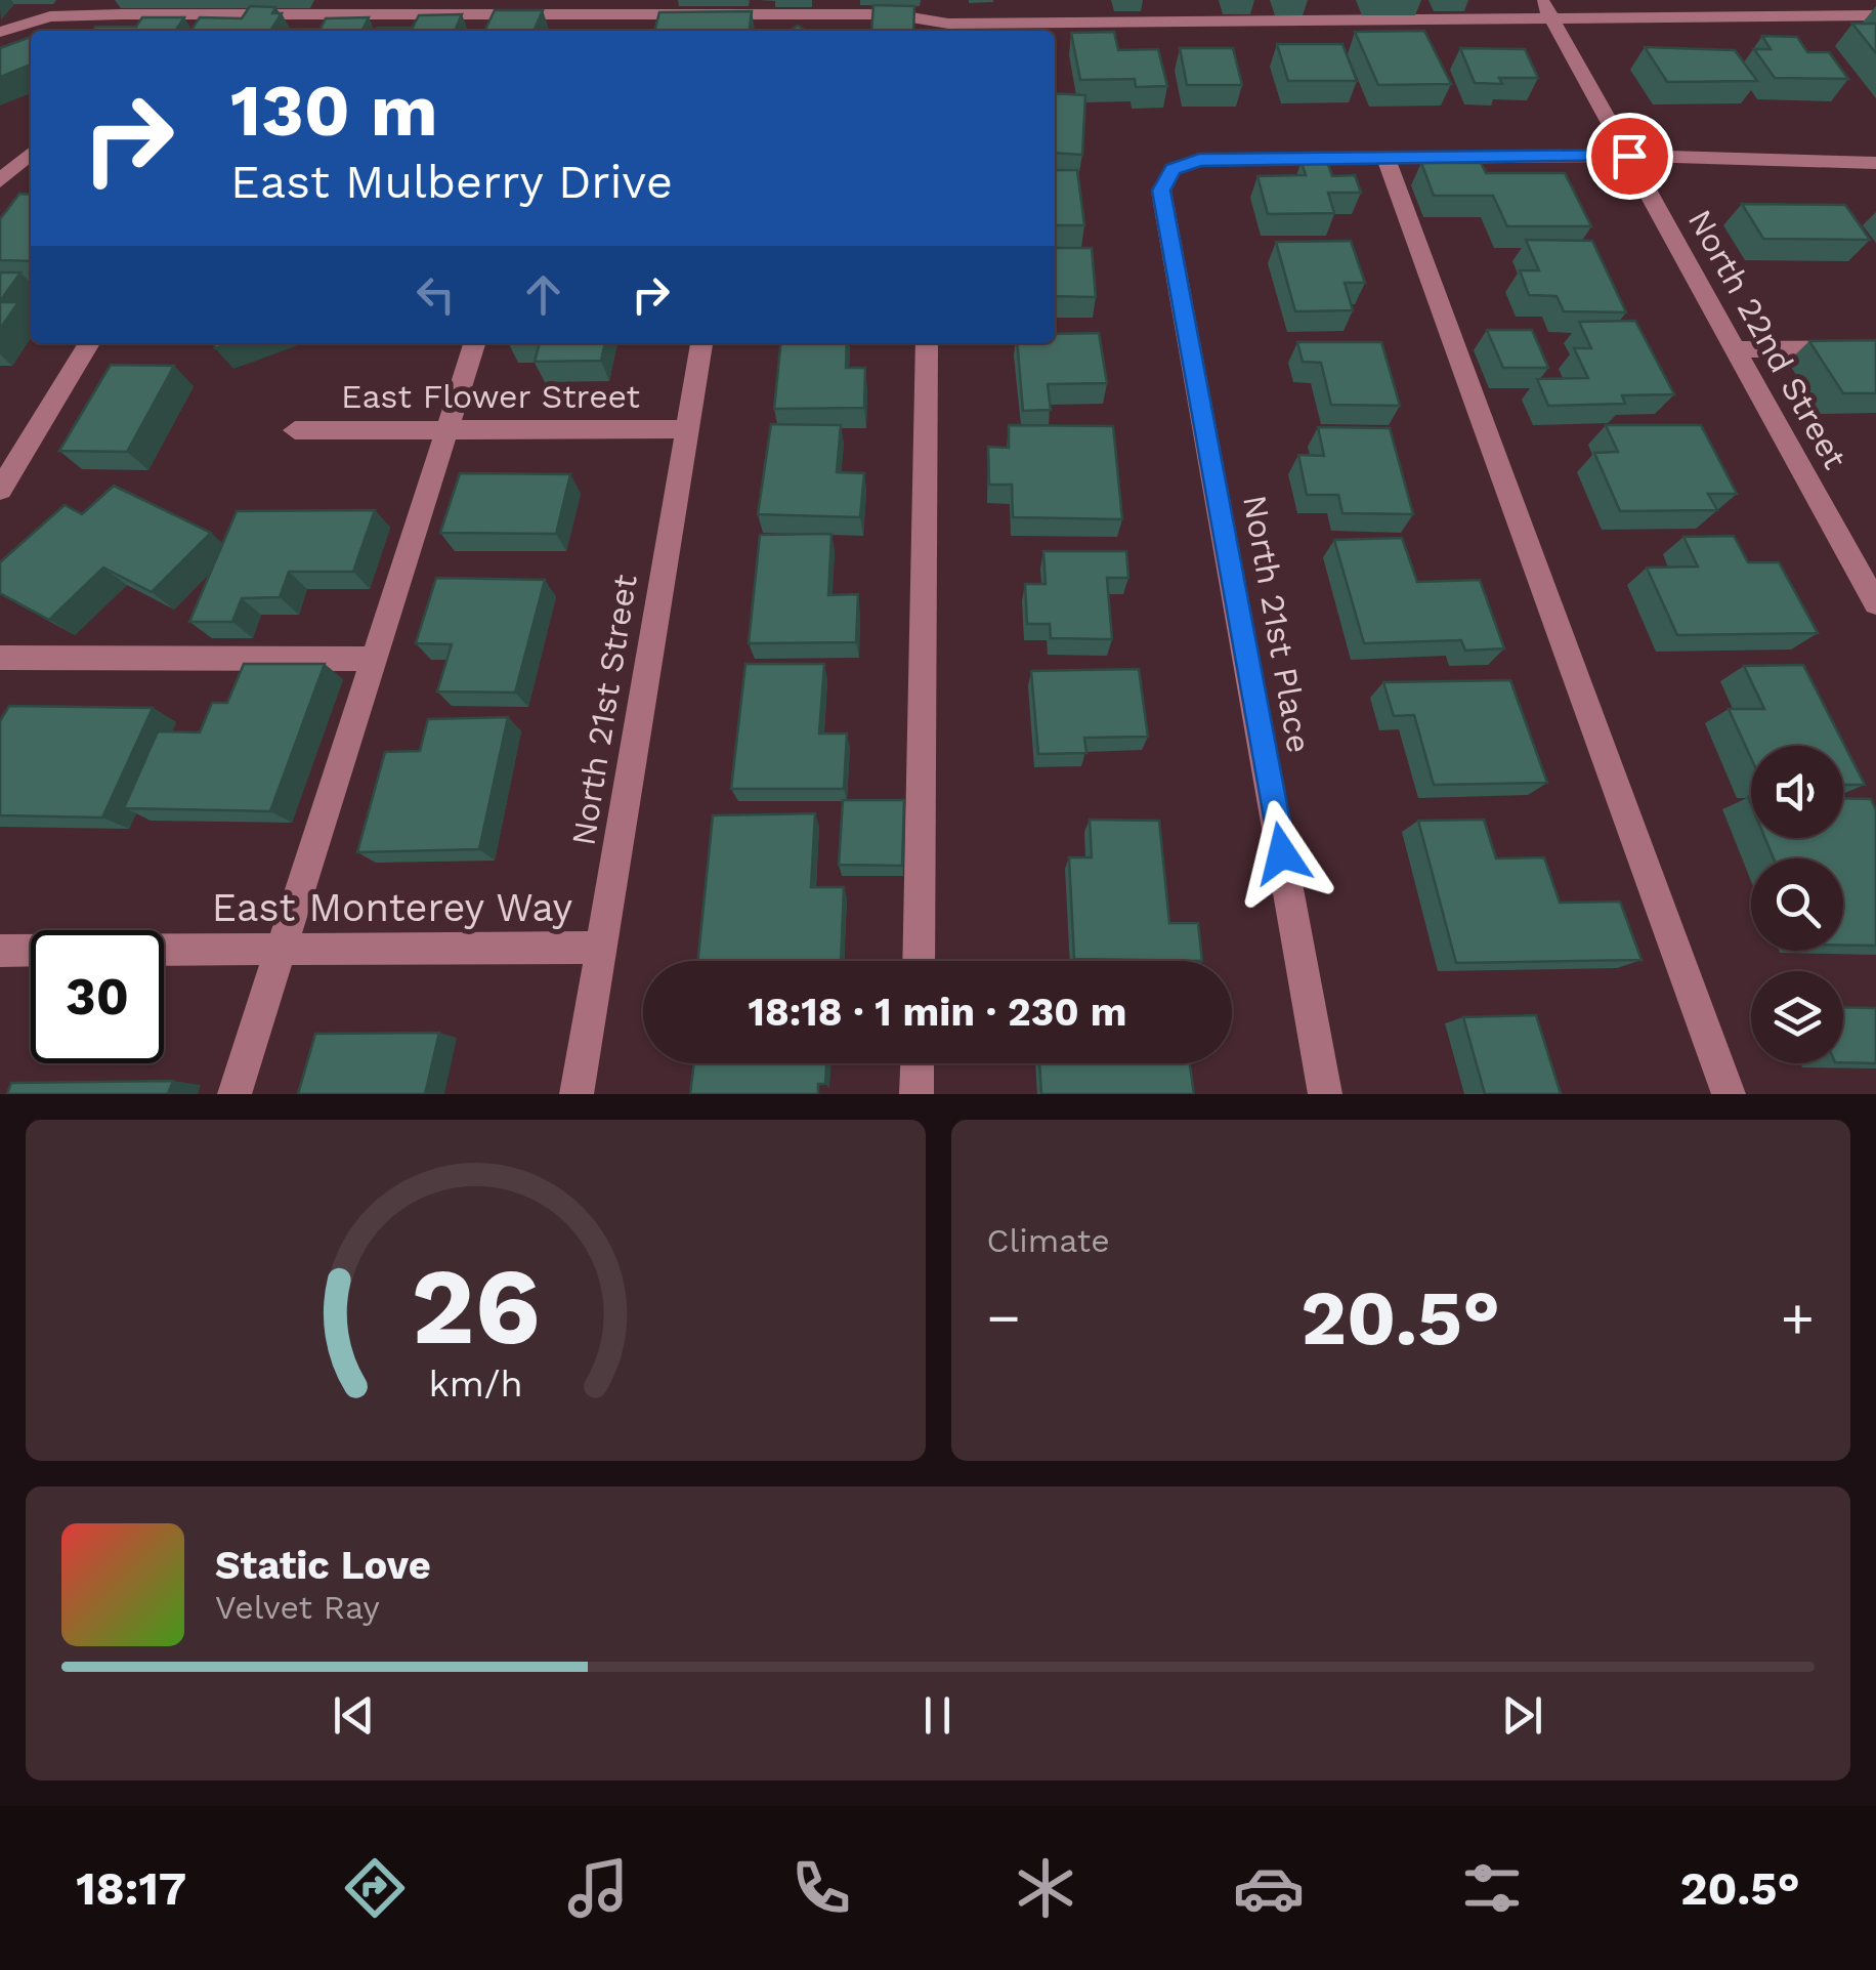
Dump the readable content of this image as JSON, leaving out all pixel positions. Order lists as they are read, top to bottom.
{
  "streets": {
    "street": [
      "North 22nd Street",
      "East Flower Street",
      "North 21st Place",
      "North 21st Street",
      "East Monterey Way"
    ]
  },
  "crossings": [
    ["East Flower Street", "North 21st Street"],
    ["North 21st Street", "East Monterey Way"]
  ],
  "page": {
    "turn": ["130 m", "East Mulberry Drive"],
    "limit": "30",
    "trip": "18:18 · 1 min · 230 m",
    "tile": "Climate",
    "heat": ["−", "20.5°", "+"],
    "song": ["Static Love", "Velvet Ray"],
    "tabs": ["18:17", "20.5°"],
    "gauge": ["26", "km/h"]
  }
}
